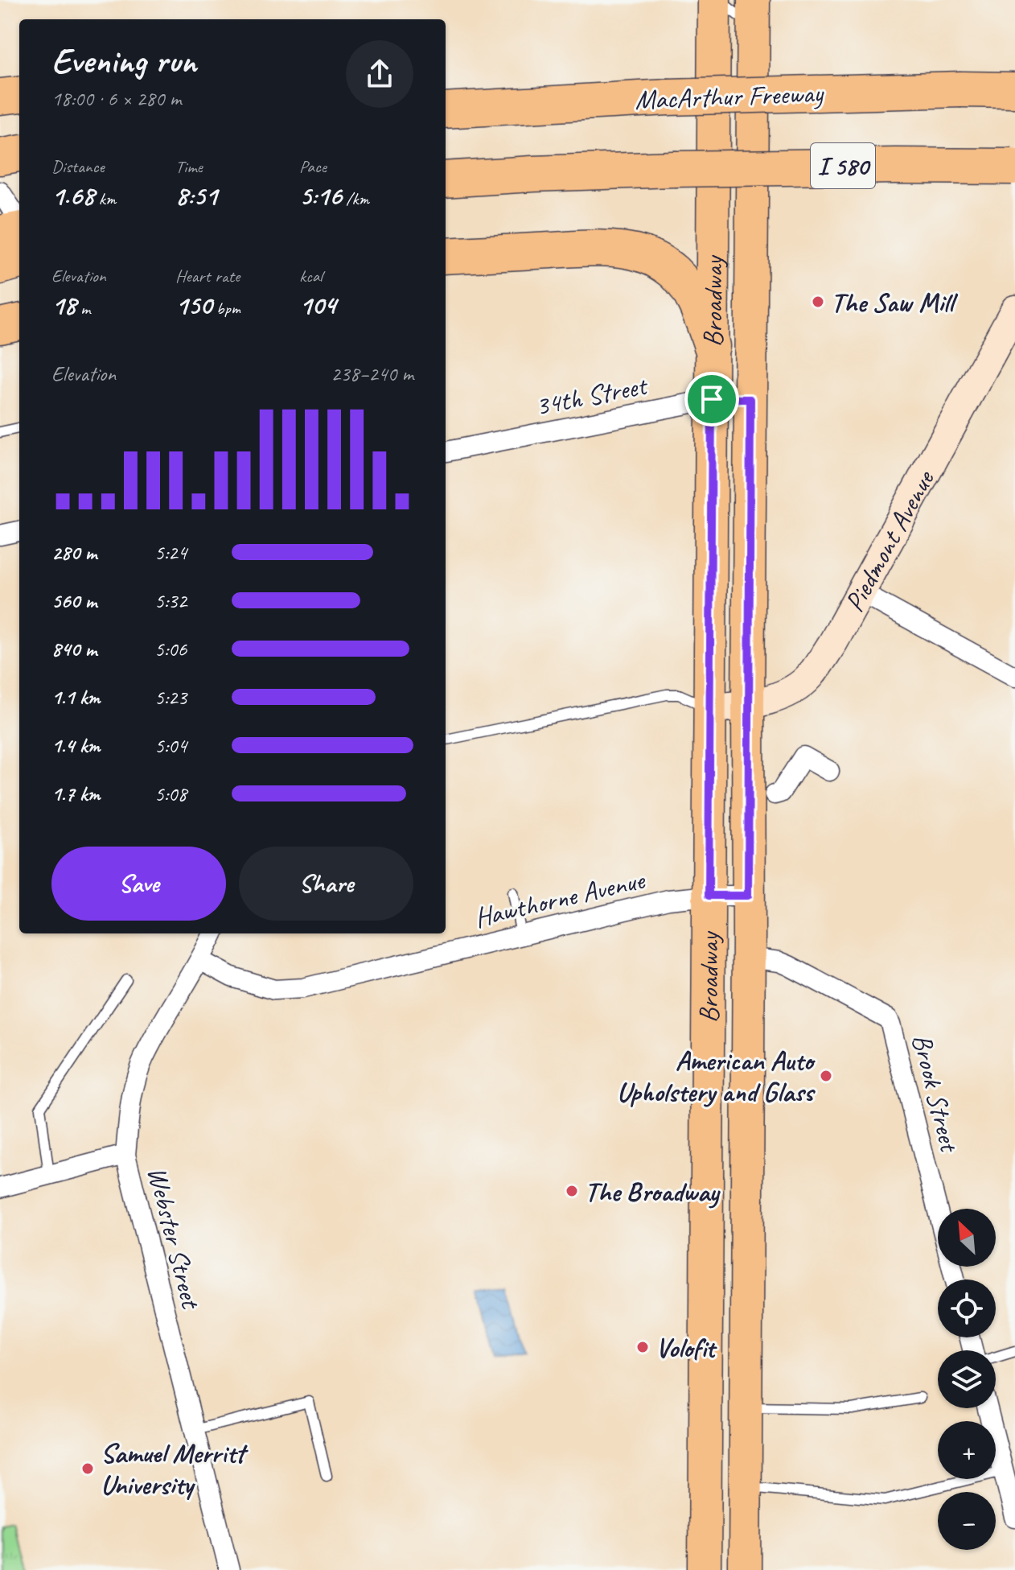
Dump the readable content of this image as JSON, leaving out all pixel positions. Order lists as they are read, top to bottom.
{
  "streets": {
    "highway": ["MacArthur Freeway", "I 580"],
    "main road": ["Broadway"],
    "street": [
      "34th Street",
      "Piedmont Avenue",
      "Hawthorne Avenue",
      "Brook Street",
      "Webster Street"
    ]
  },
  "crossings": [
    ["Broadway", "34th Street"],
    ["Broadway", "Piedmont Avenue"],
    ["Broadway", "Hawthorne Avenue"],
    ["Broadway", "Brook Street"],
    ["Hawthorne Avenue", "Webster Street"]
  ],
  "places": [
    "The Saw Mill",
    "American Auto Upholstery and Glass",
    "The Broadway",
    "Volofit",
    "Samuel Merritt University"
  ],
  "north": "top left",
  "page": {
    "heading": ["Evening run", "18:00 · 6 × 280 m"],
    "stats": [
      ["Distance", "1.68 km"],
      ["Time", "8:51"],
      ["Pace", "5:16 /km"],
      ["Elevation", "18 m"],
      ["Heart rate", "150 bpm"],
      ["kcal", "104"]
    ],
    "chart": ["Elevation", "238–240 m"],
    "list": [
      {
        "name": "280 m",
        "note": "5:24"
      },
      {
        "name": "560 m",
        "note": "5:32"
      },
      {
        "name": "840 m",
        "note": "5:06"
      },
      {
        "name": "1.1 km",
        "note": "5:23"
      },
      {
        "name": "1.4 km",
        "note": "5:04"
      },
      {
        "name": "1.7 km",
        "note": "5:08"
      }
    ],
    "buttons": ["Save", "Share"],
    "map_buttons": ["+", "−"]
  }
}
